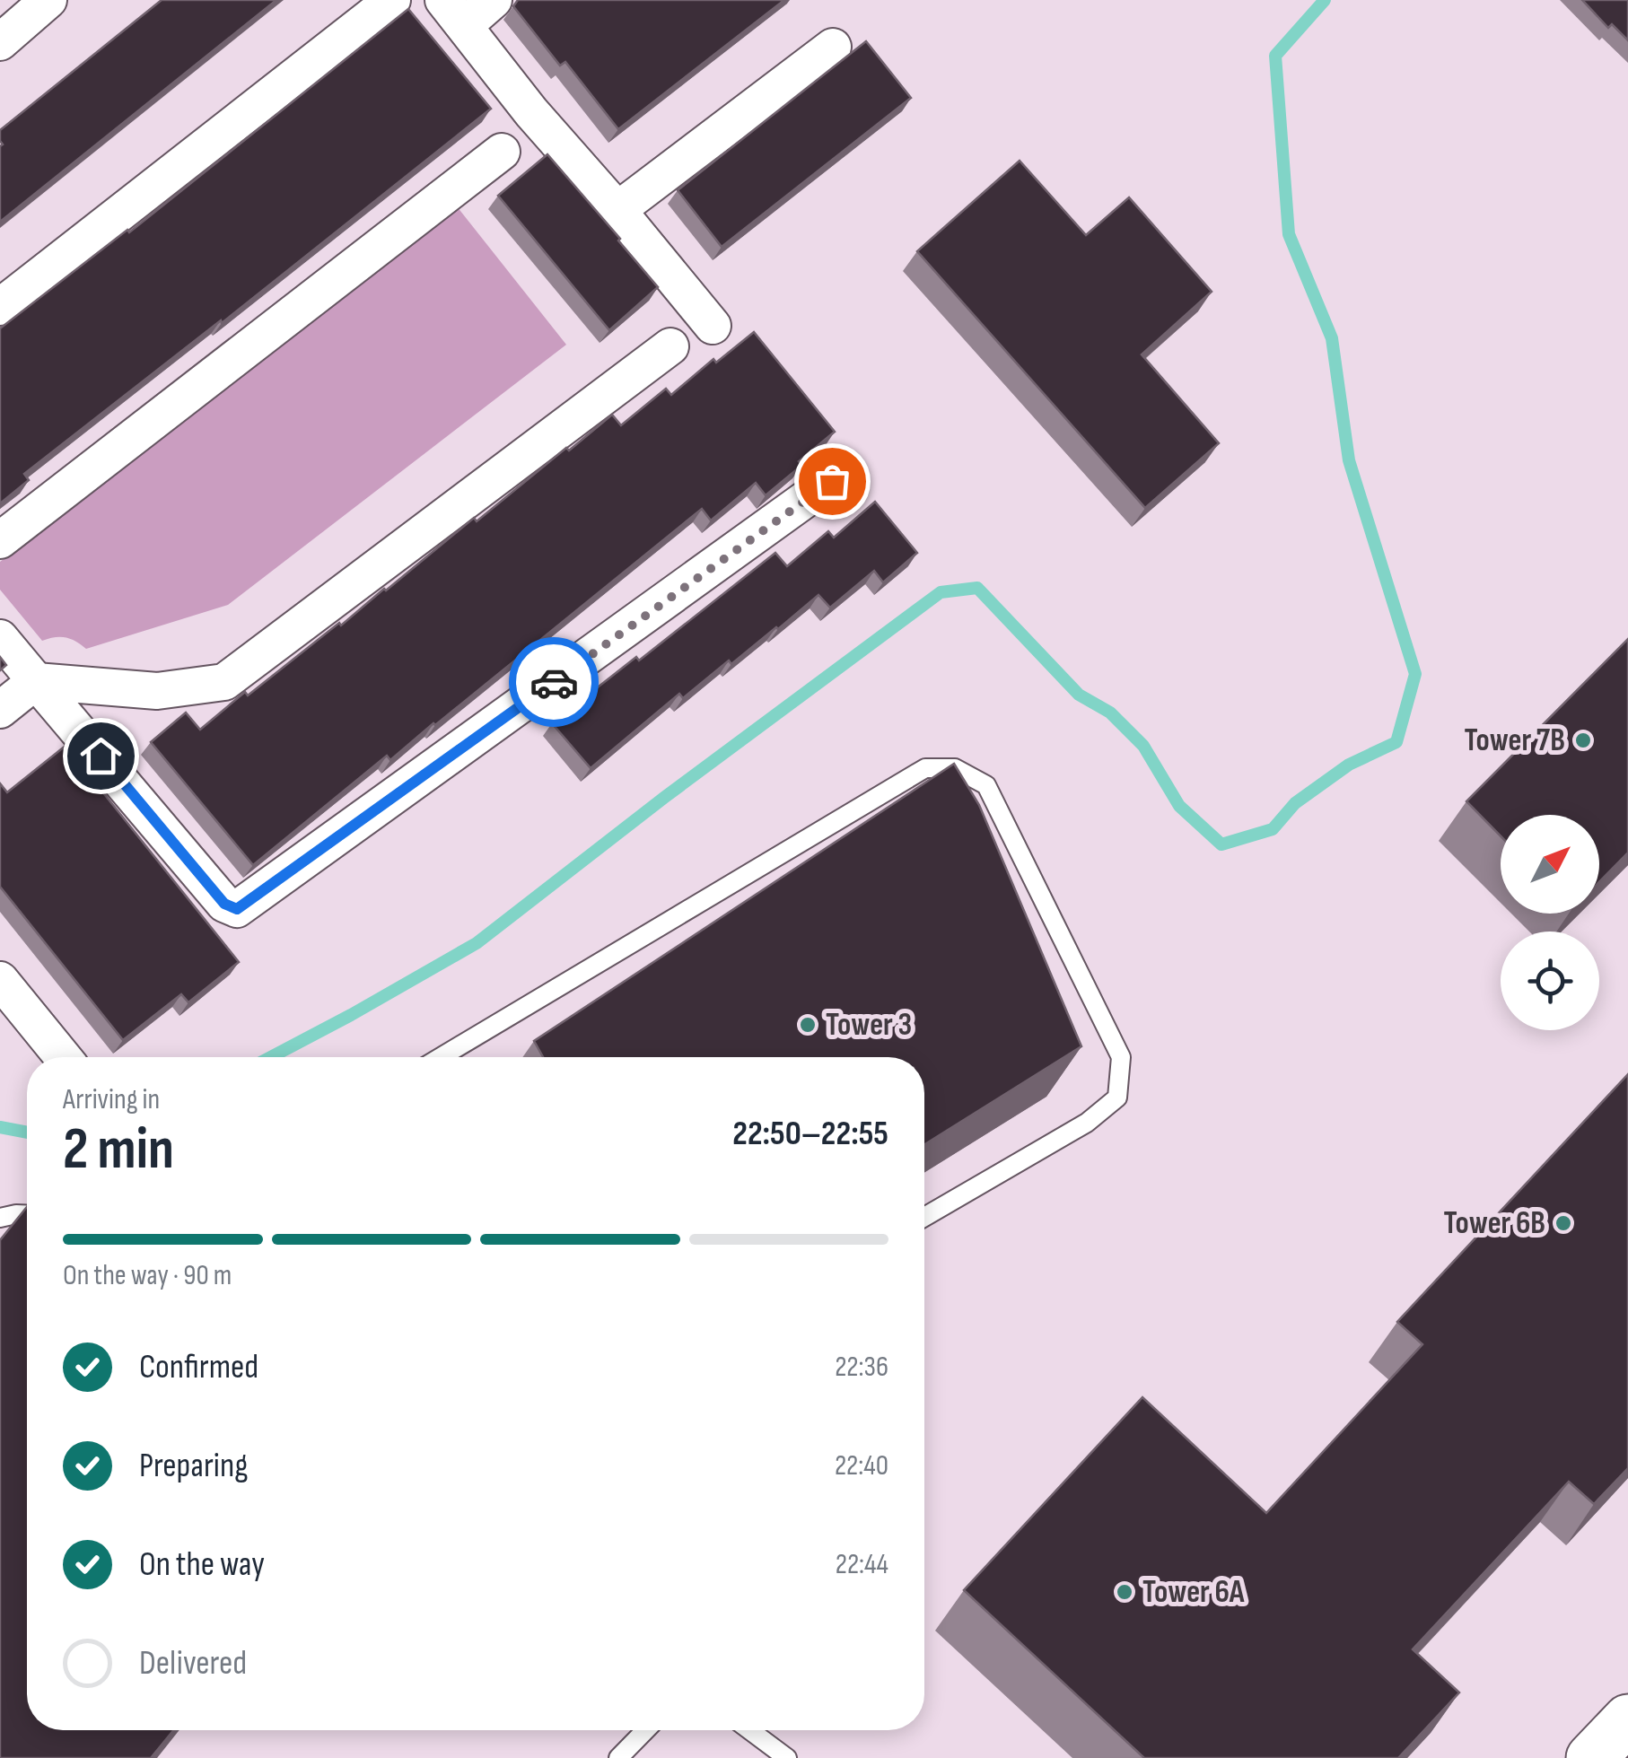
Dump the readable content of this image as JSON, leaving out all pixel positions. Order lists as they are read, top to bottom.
{
  "places": [
    "Tower 7B",
    "Tower 3",
    "Tower 6B",
    "Tower 6A"
  ],
  "north": "top right",
  "page": {
    "heading": ["2 min", "Arriving in", "22:50–22:55"],
    "bar": "On the way · 90 m",
    "list": [
      ["Confirmed", "22:36"],
      ["Preparing", "22:40"],
      ["On the way", "22:44"],
      "Delivered"
    ]
  }
}
